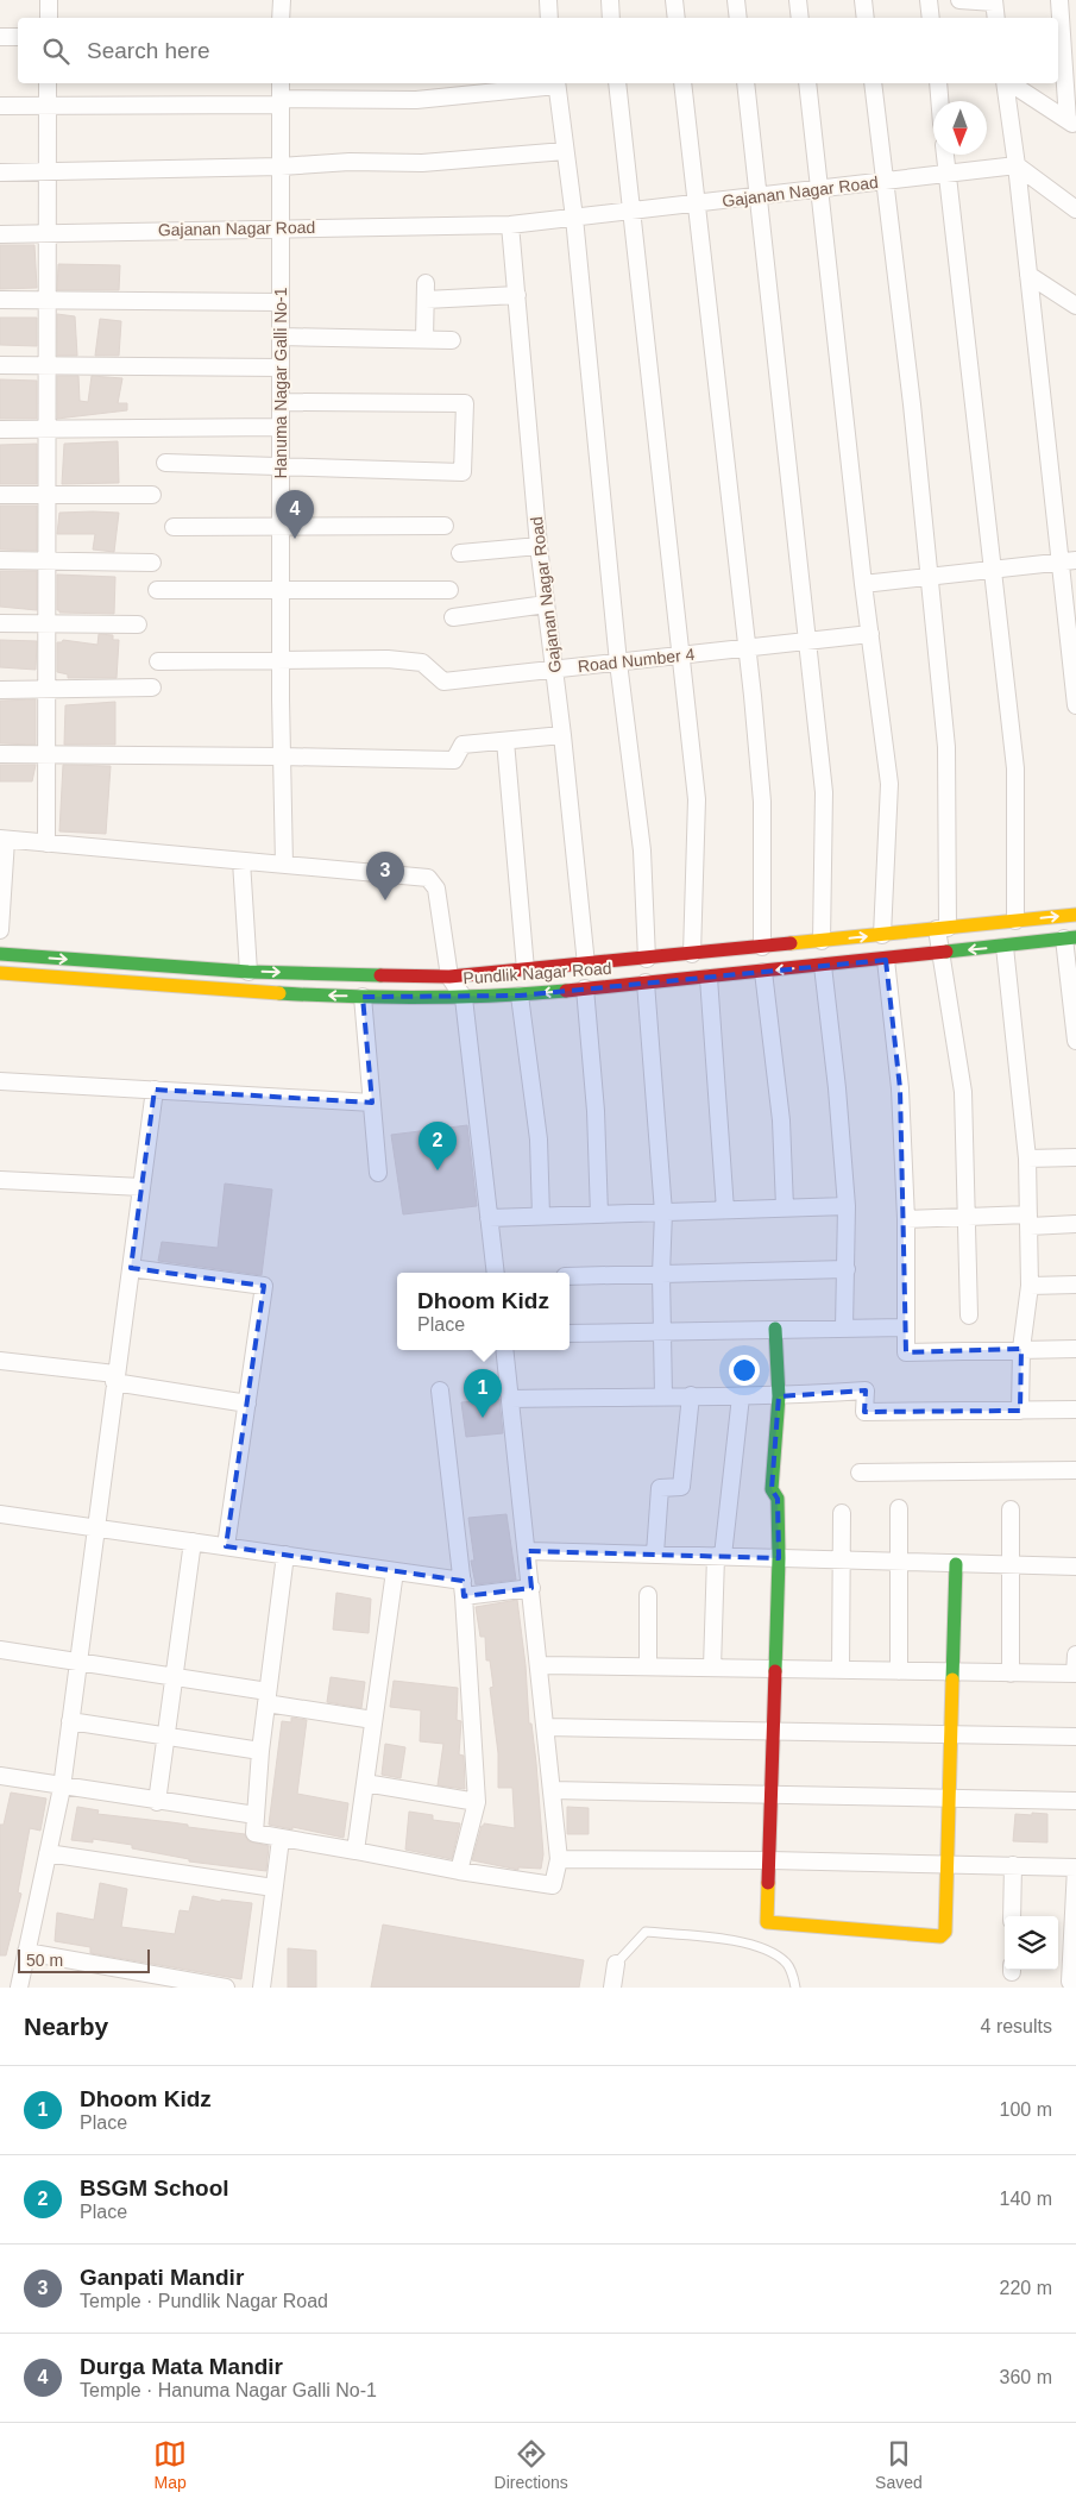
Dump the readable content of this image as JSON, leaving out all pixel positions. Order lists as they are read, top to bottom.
{
  "streets": {
    "main road": ["Pundlik Nagar Road"],
    "street": ["Gajanan Nagar Road", "Hanuma Nagar Galli No-1", "Road Number 4"]
  },
  "crossings": [
    ["Gajanan Nagar Road", "Hanuma Nagar Galli No-1"],
    ["Gajanan Nagar Road", "Road Number 4"],
    ["Gajanan Nagar Road", "Pundlik Nagar Road"],
    ["Hanuma Nagar Galli No-1", "Road Number 4"]
  ],
  "scale_bar": "50 m",
  "north": "bottom",
  "page": {
    "search": "Search here",
    "pins": [
      "4",
      "3",
      "2",
      "1"
    ],
    "popup": ["Dhoom Kidz", "Place"],
    "scale": "50 m",
    "heading": ["Nearby", "4 results"],
    "list": [
      {
        "mark": "1",
        "name": "Dhoom Kidz",
        "note": "Place",
        "value": "100 m"
      },
      {
        "mark": "2",
        "name": "BSGM School",
        "note": "Place",
        "value": "140 m"
      },
      {
        "mark": "3",
        "name": "Ganpati Mandir",
        "note": "Temple · Pundlik Nagar Road",
        "value": "220 m"
      },
      {
        "mark": "4",
        "name": "Durga Mata Mandir",
        "note": "Temple · Hanuma Nagar Galli No-1",
        "value": "360 m"
      }
    ],
    "nav": ["Map", "Directions", "Saved"]
  }
}
